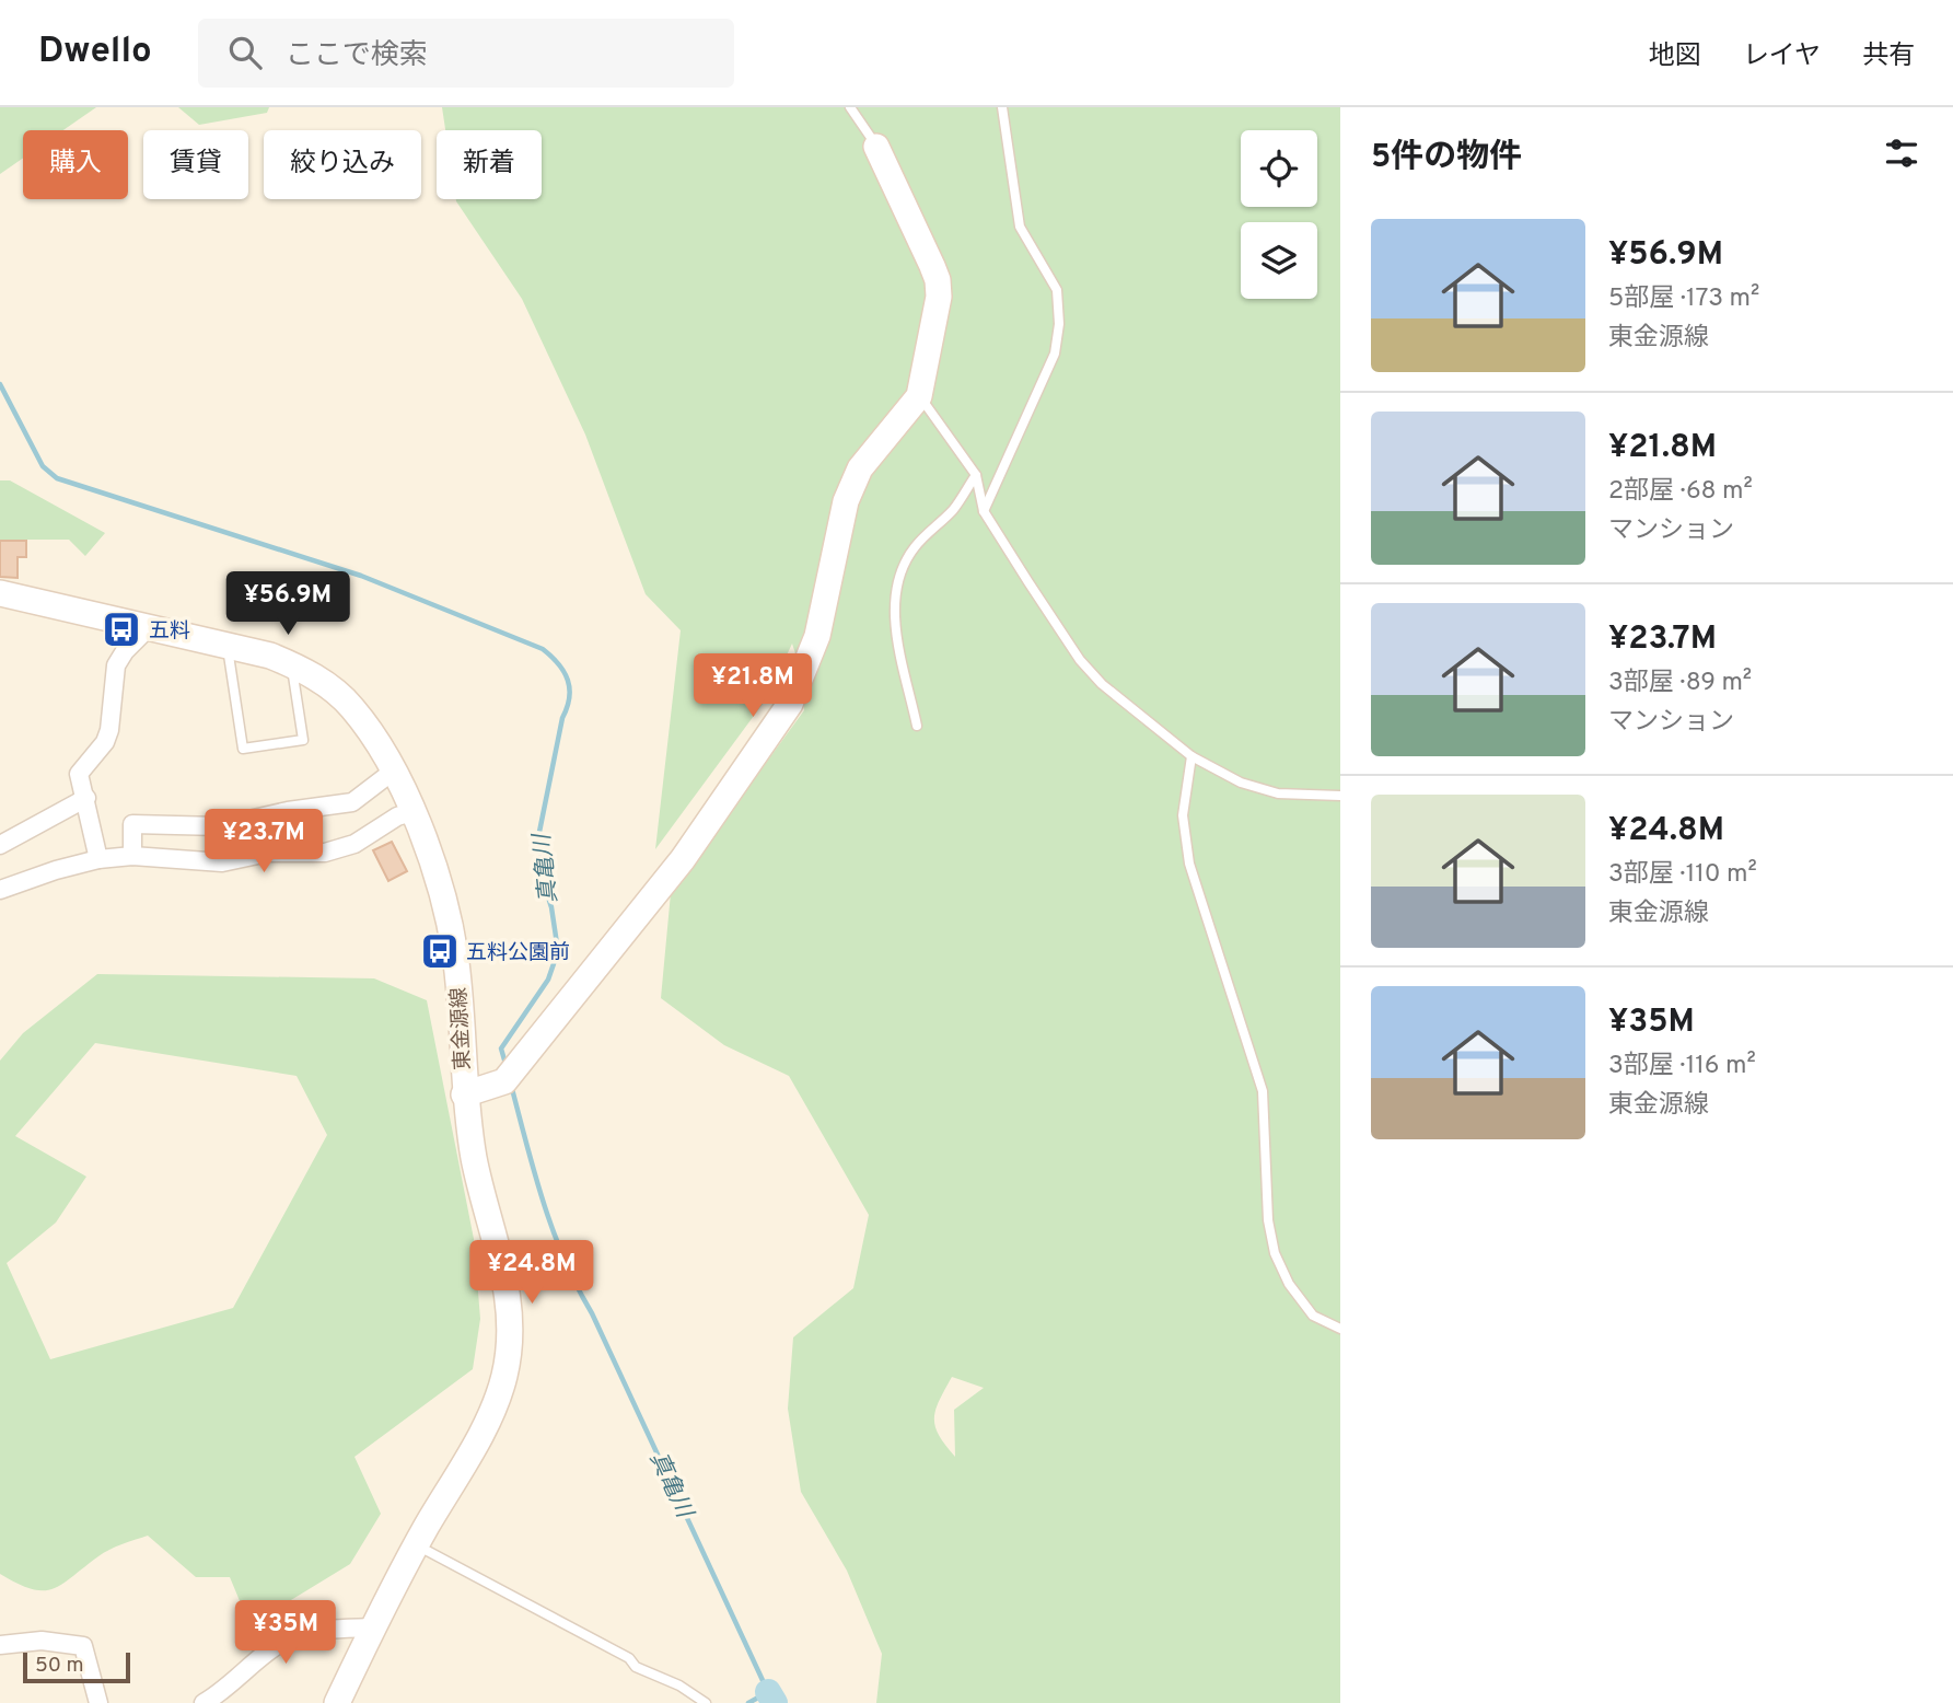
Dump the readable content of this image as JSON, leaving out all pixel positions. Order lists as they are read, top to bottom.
{
  "streets": {
    "main road": ["東金源線"]
  },
  "water": ["真亀川"],
  "places": {
    "bus stop": ["五料", "五料公園前"]
  },
  "scale_bar": "50 m",
  "page": {
    "header": "Dwello",
    "search": "ここで検索",
    "nav": ["地図", "レイヤ", "共有"],
    "heading": "5件の物件",
    "chip": [
      "購入",
      "賃貸",
      "絞り込み",
      "新着"
    ],
    "list": [
      {
        "name": "¥56.9M",
        "note": "5部屋 · 173 m² · 東金源線"
      },
      {
        "name": "¥21.8M",
        "note": "2部屋 · 68 m² · マンション"
      },
      {
        "name": "¥23.7M",
        "note": "3部屋 · 89 m² · マンション"
      },
      {
        "name": "¥24.8M",
        "note": "3部屋 · 110 m² · 東金源線"
      },
      {
        "name": "¥35M",
        "note": "3部屋 · 116 m² · 東金源線"
      }
    ],
    "price": [
      "¥56.9M",
      "¥21.8M",
      "¥23.7M",
      "¥24.8M",
      "¥35M"
    ],
    "scale": "50 m"
  }
}
